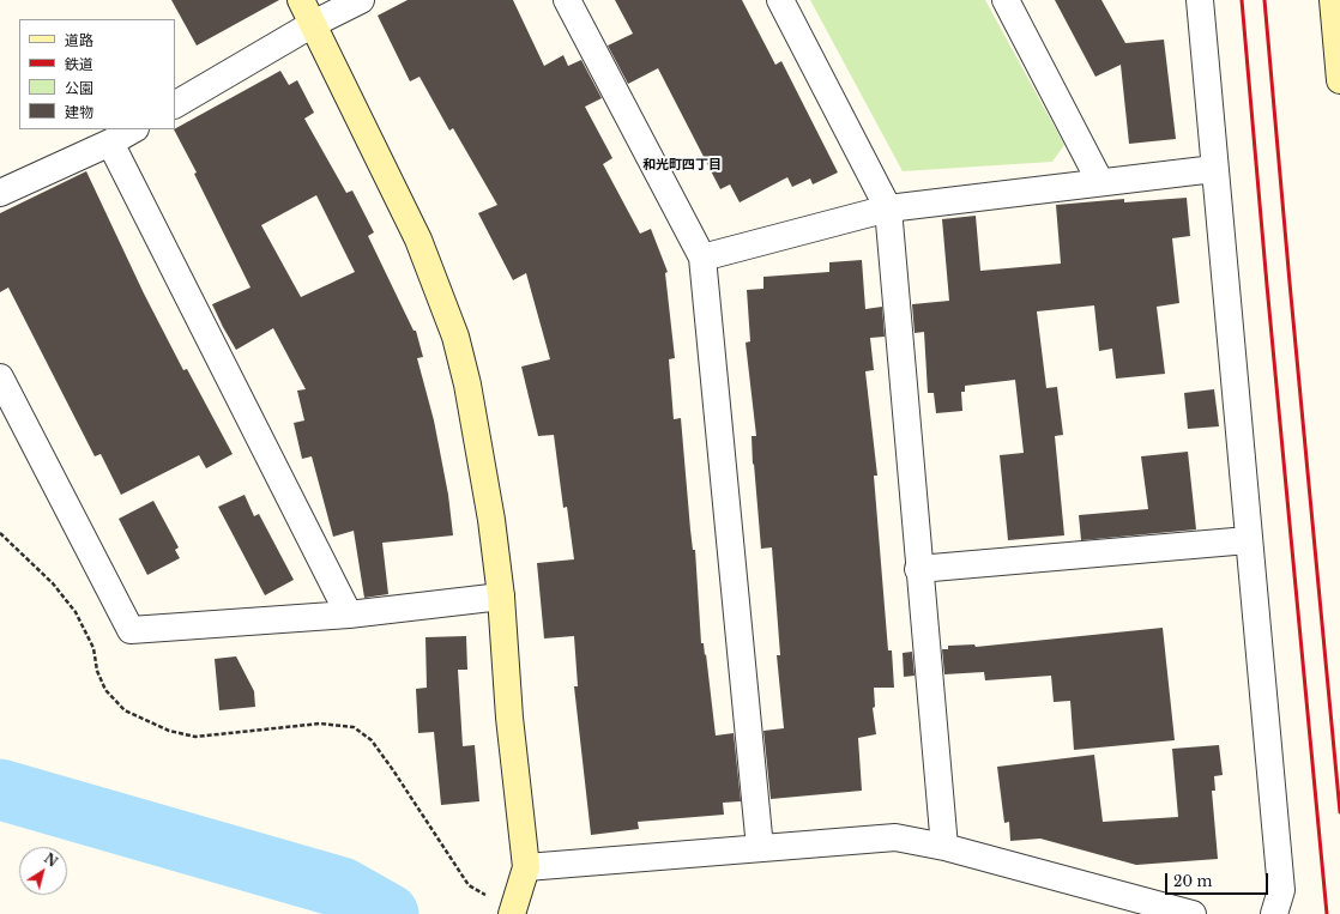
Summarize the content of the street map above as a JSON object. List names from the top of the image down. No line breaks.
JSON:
{"districts":["和光町四丁目"],"legend":["道路","鉄道","公園","建物"],"scale_bar":"20 m","north":"top right"}
